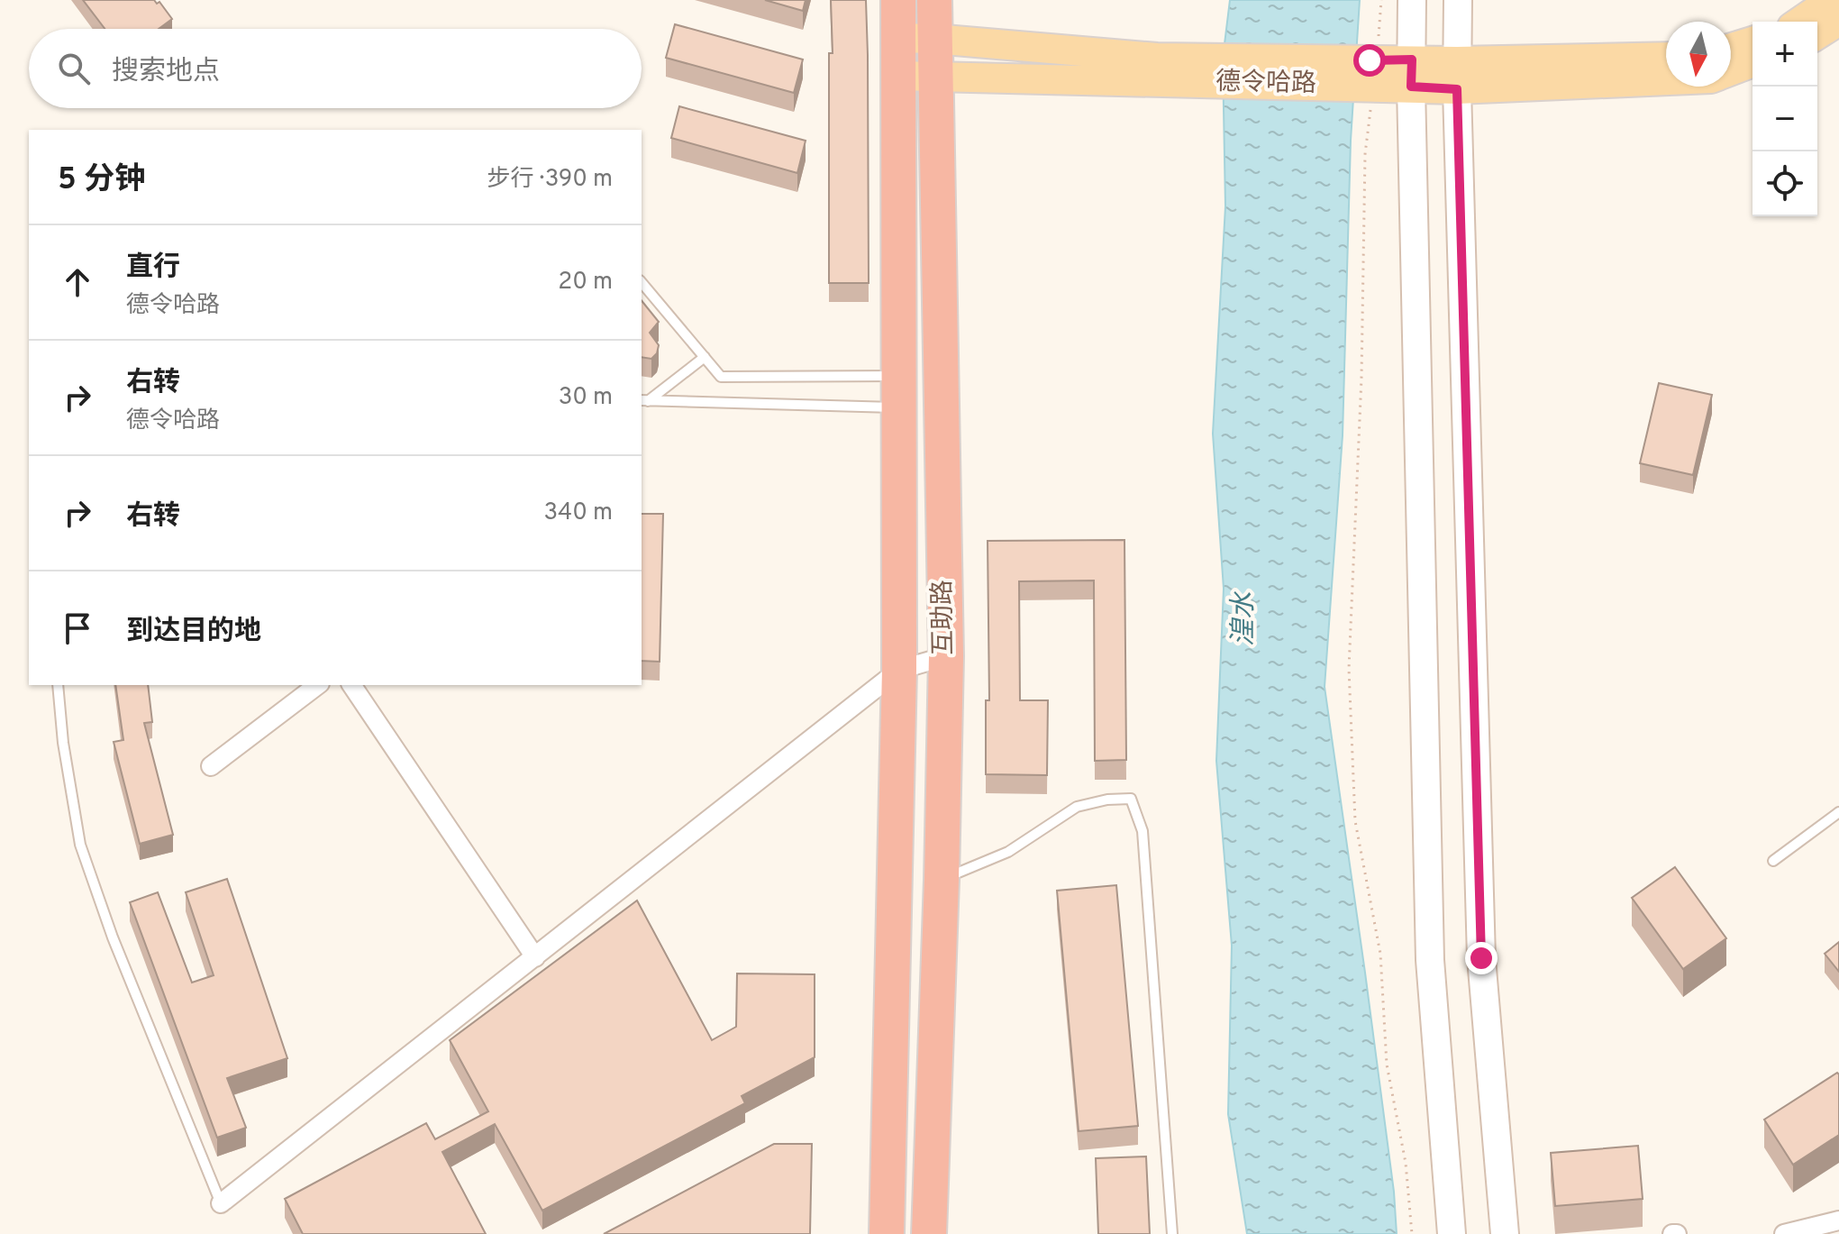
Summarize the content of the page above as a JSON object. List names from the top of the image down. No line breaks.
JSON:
{"streets":{"highway":["互助路"],"main road":["德令哈路"]},"crossings":[["德令哈路","互助路"]],"water":["湟水"],"north":"bottom","page":{"map_buttons":["+","−"],"search":"搜索地点","heading":["5 分钟","步行 · 390 m"],"list":[["直行","德令哈路","20 m"],["右转","德令哈路","30 m"],["右转","340 m"],"到达目的地"]}}
